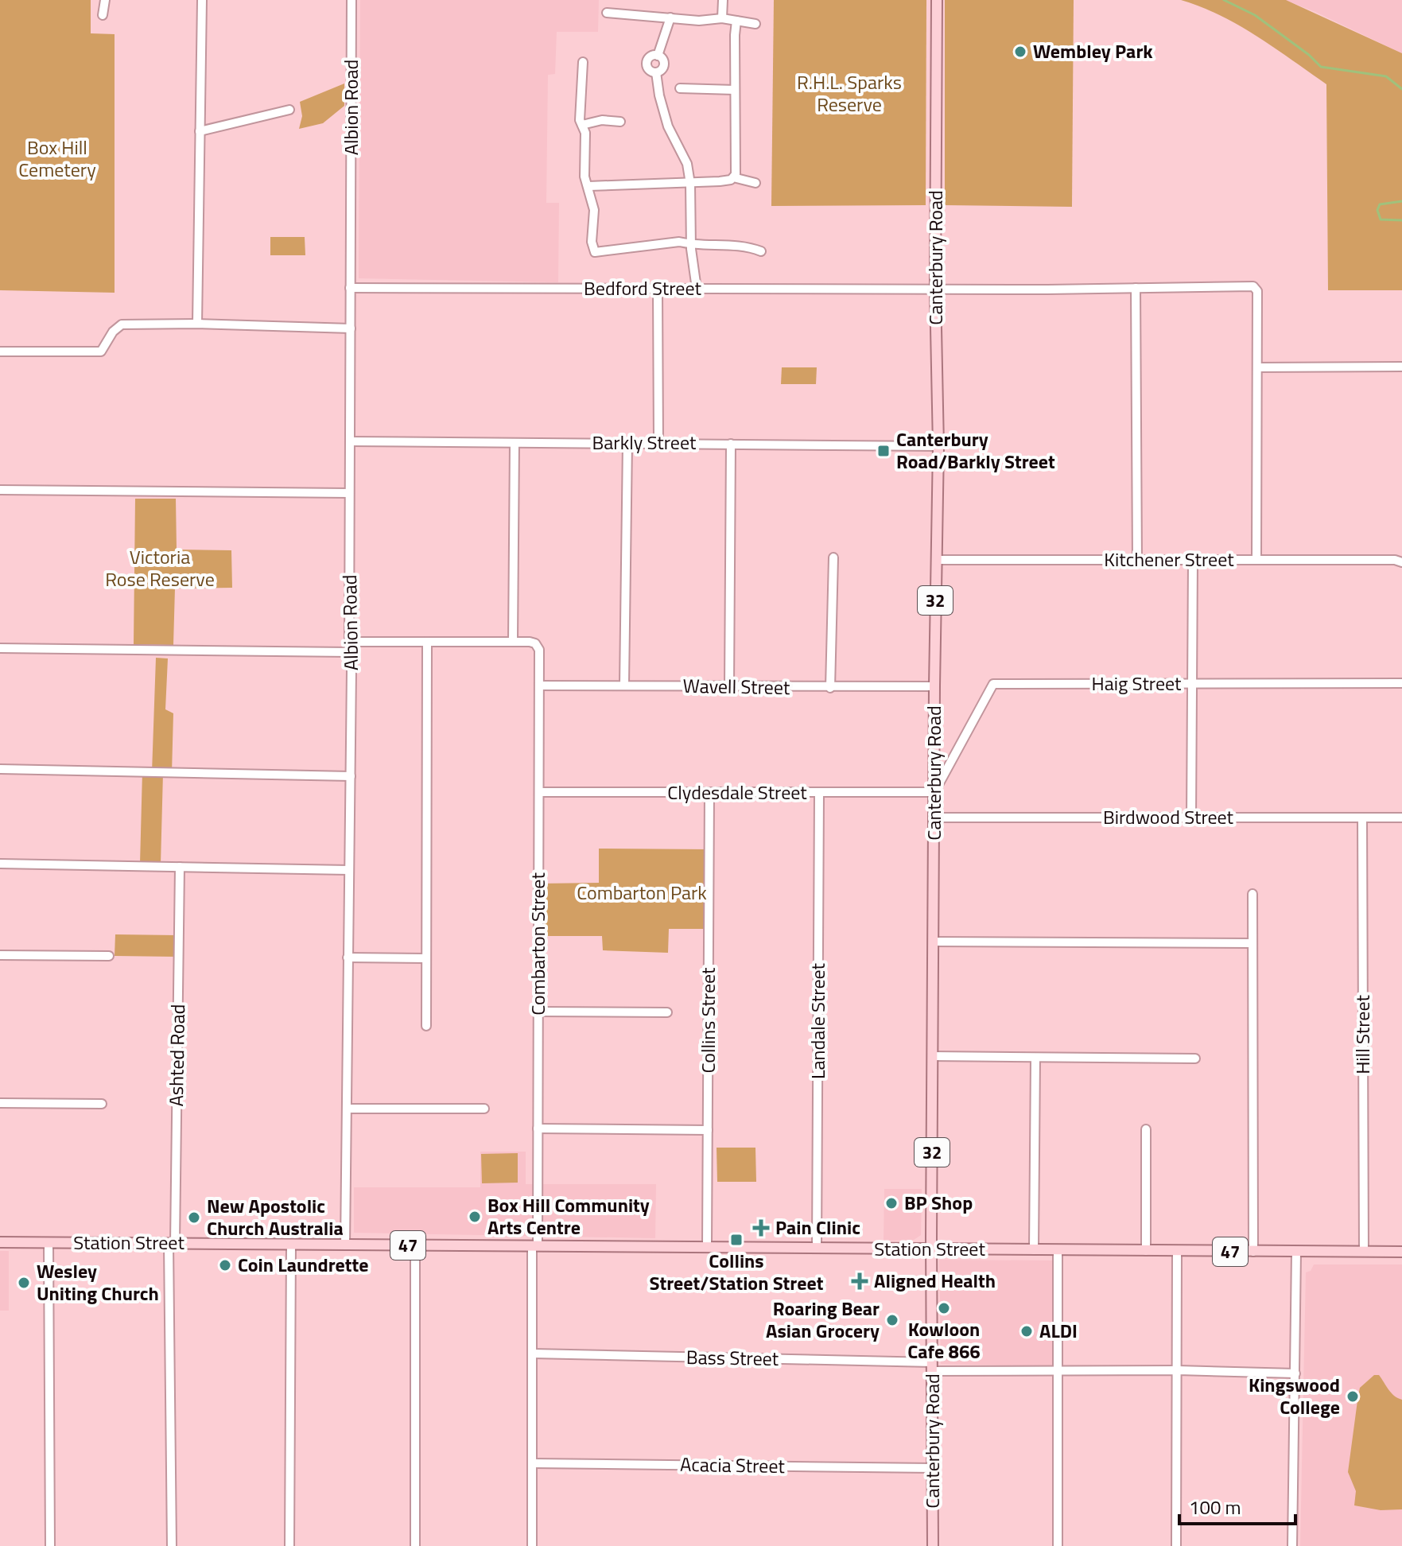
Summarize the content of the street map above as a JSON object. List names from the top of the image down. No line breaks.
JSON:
{"streets":{"main road":["Canterbury Road","32","Station Street","47"],"street":["Albion Road","Bedford Street","Barkly Street","Kitchener Street","Haig Street","Wavell Street","Clydesdale Street","Birdwood Street","Combarton Street","Collins Street","Landale Street","Hill Street","Ashted Road","Bass Street","Acacia Street"]},"crossings":[["Albion Road","Bedford Street"],["Albion Road","Barkly Street"],["Albion Road","Station Street"],["Canterbury Road","Bedford Street"],["Canterbury Road","Barkly Street"],["Canterbury Road","Kitchener Street"],["Canterbury Road","Haig Street"],["Canterbury Road","Wavell Street"],["Canterbury Road","Clydesdale Street"],["Canterbury Road","Birdwood Street"],["Canterbury Road","Station Street"],["Canterbury Road","Bass Street"],["Canterbury Road","Acacia Street"],["Haig Street","Clydesdale Street"],["Wavell Street","Combarton Street"],["Clydesdale Street","Combarton Street"],["Clydesdale Street","Collins Street"],["Clydesdale Street","Landale Street"],["Birdwood Street","Hill Street"],["Combarton Street","Station Street"],["Combarton Street","Bass Street"],["Combarton Street","Acacia Street"],["Collins Street","Station Street"],["Landale Street","Station Street"],["Hill Street","Station Street"],["Ashted Road","Station Street"]],"parks":["R.H.L. Sparks Reserve","Box Hill Cemetery","Victoria Rose Reserve","Combarton Park"],"places":{"other":["Wembley Park","BP Shop","Box Hill Community Arts Centre","New Apostolic Church Australia","Coin Laundrette","Wesley Uniting Church","Kowloon Cafe 866","Roaring Bear Asian Grocery","ALDI","Kingswood College"],"transit":["Canterbury Road/Barkly Street","Collins Street/Station Street"],"health":["Pain Clinic","Aligned Health"]},"scale_bar":"100 m"}
